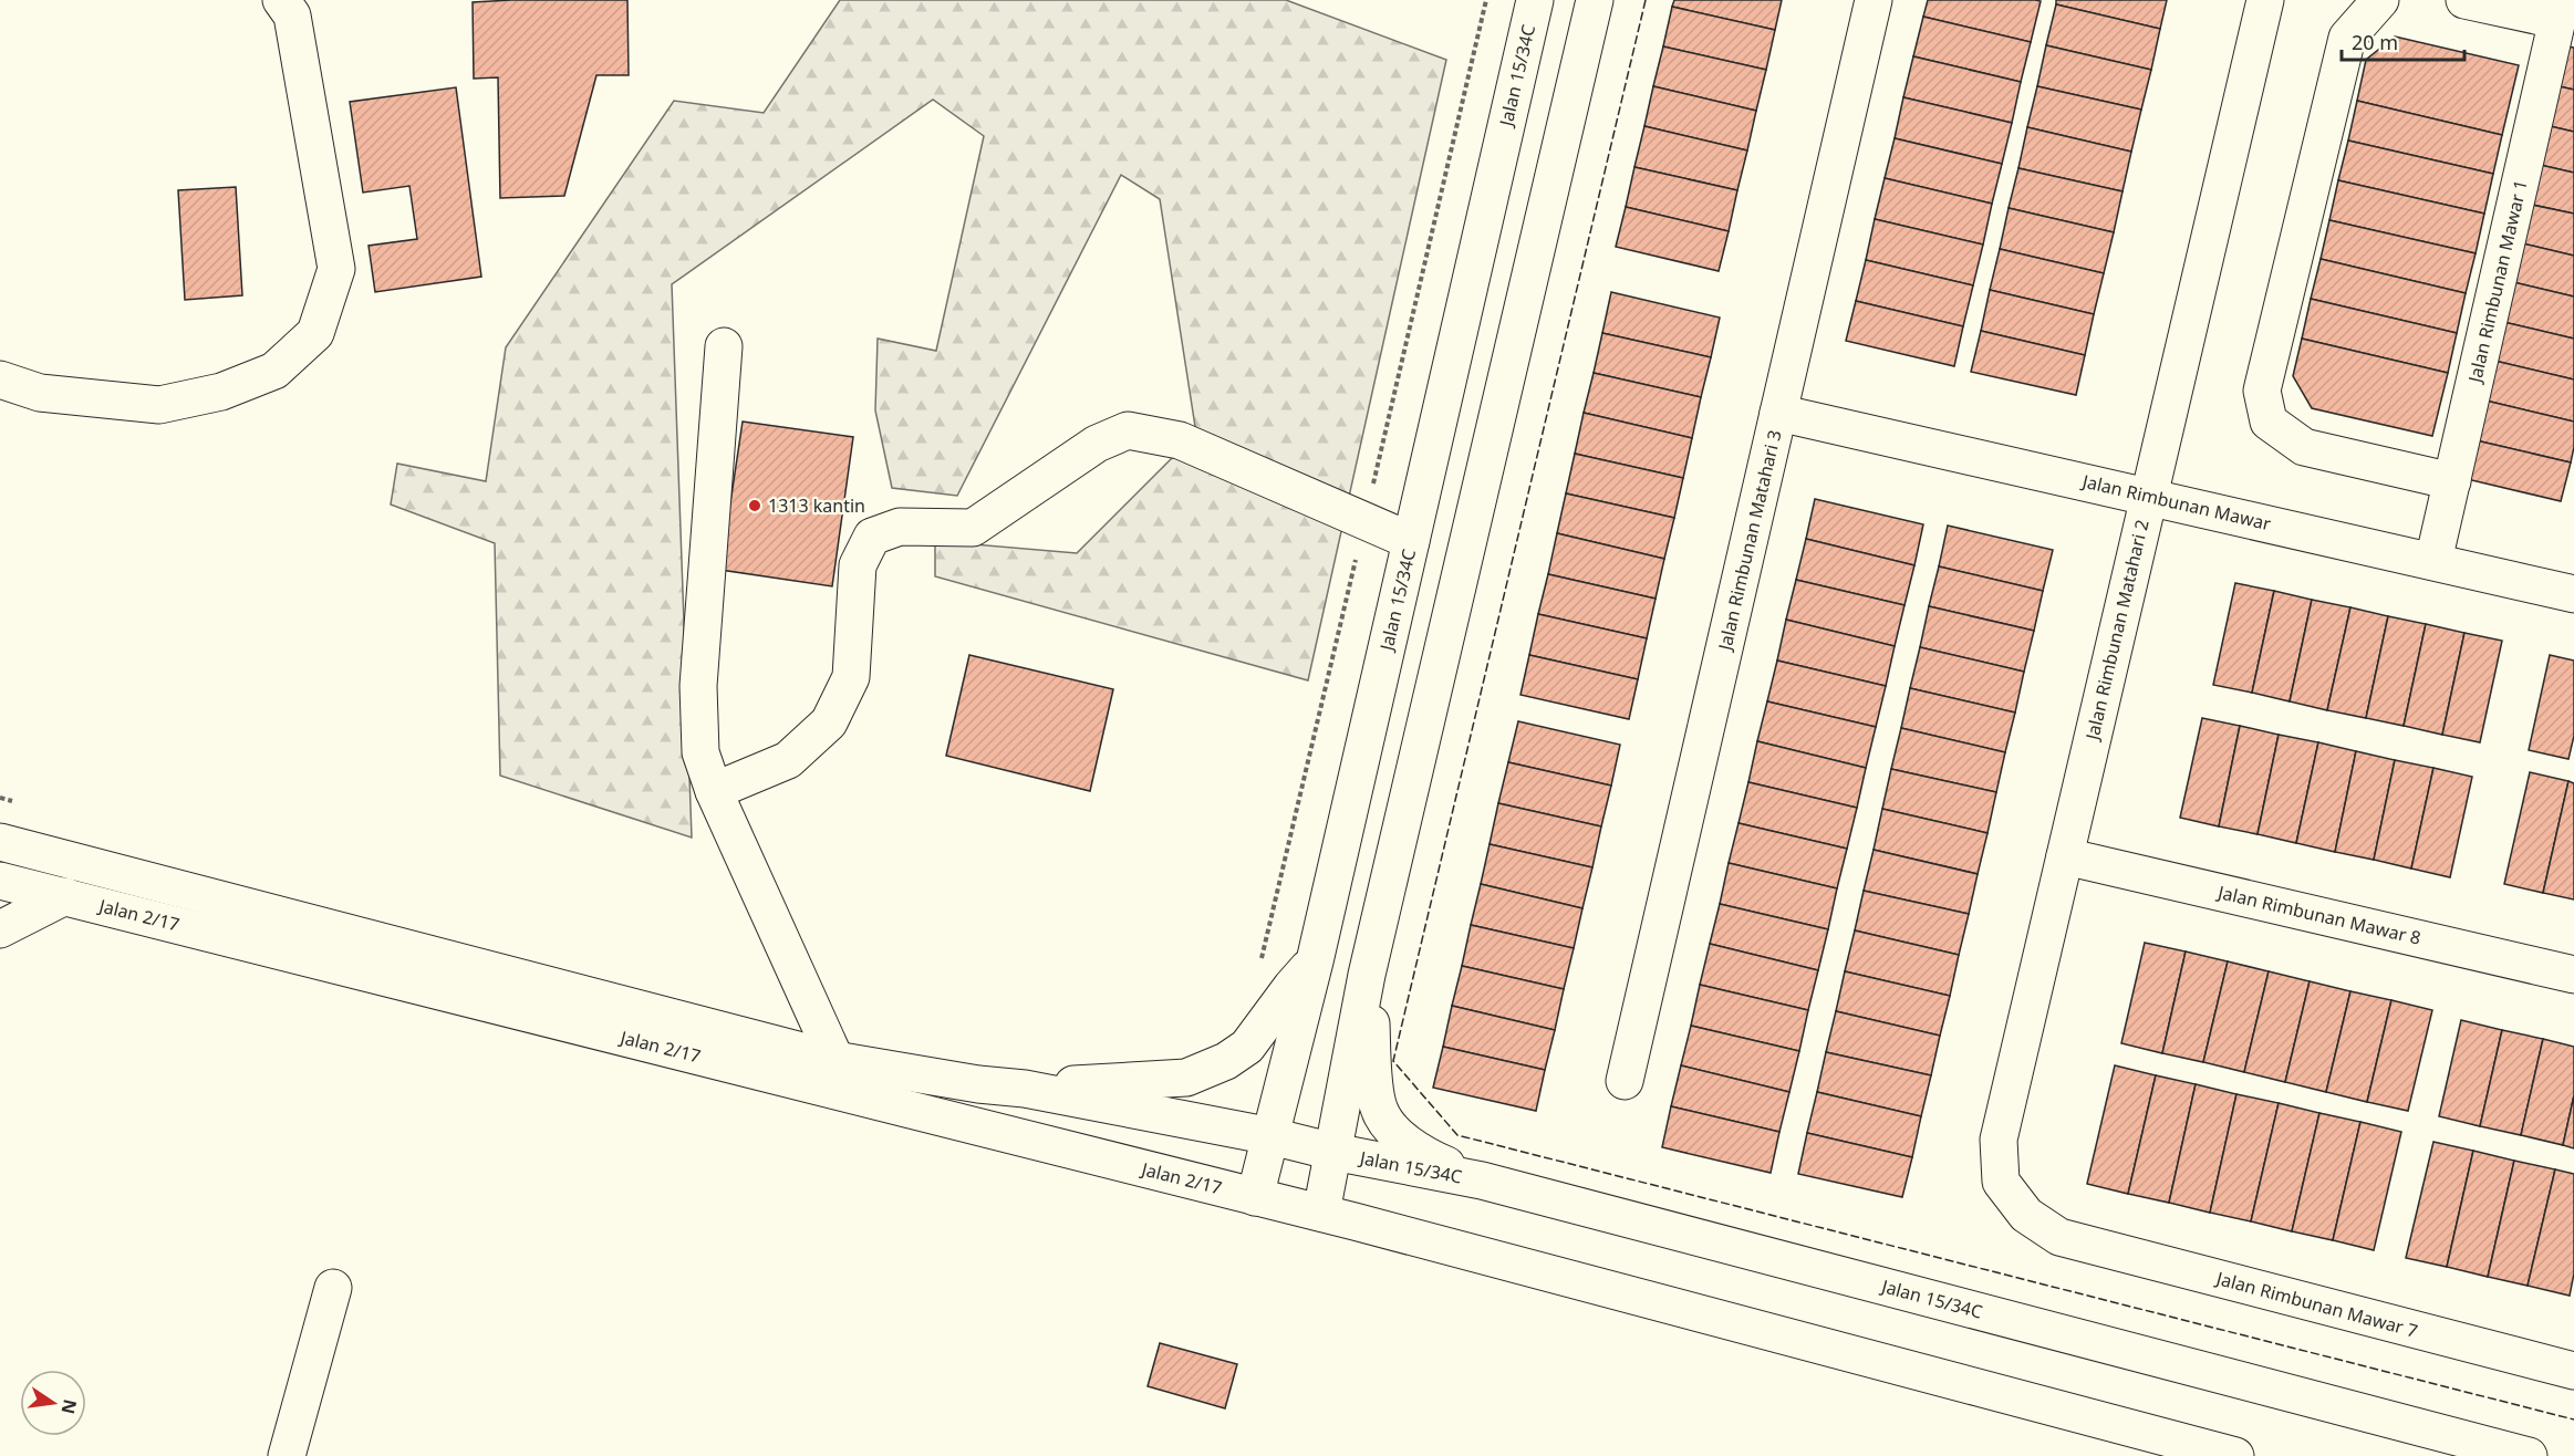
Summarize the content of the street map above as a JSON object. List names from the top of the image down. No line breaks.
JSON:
{"streets":{"street":["Jalan 15/34C","Jalan Rimbunan Mawar 1","Jalan Rimbunan Mawar","Jalan Rimbunan Matahari 3","Jalan Rimbunan Matahari 2","Jalan 2/17","Jalan Rimbunan Mawar 8","Jalan Rimbunan Mawar 7"]},"crossings":[["Jalan 15/34C","Jalan 2/17"],["Jalan Rimbunan Mawar 1","Jalan Rimbunan Mawar"],["Jalan Rimbunan Mawar","Jalan Rimbunan Matahari 3"],["Jalan Rimbunan Mawar","Jalan Rimbunan Matahari 2"],["Jalan Rimbunan Matahari 2","Jalan Rimbunan Mawar 8"],["Jalan Rimbunan Matahari 2","Jalan Rimbunan Mawar 7"]],"places":["1313 kantin"],"scale_bar":"20 m","north":"right"}
